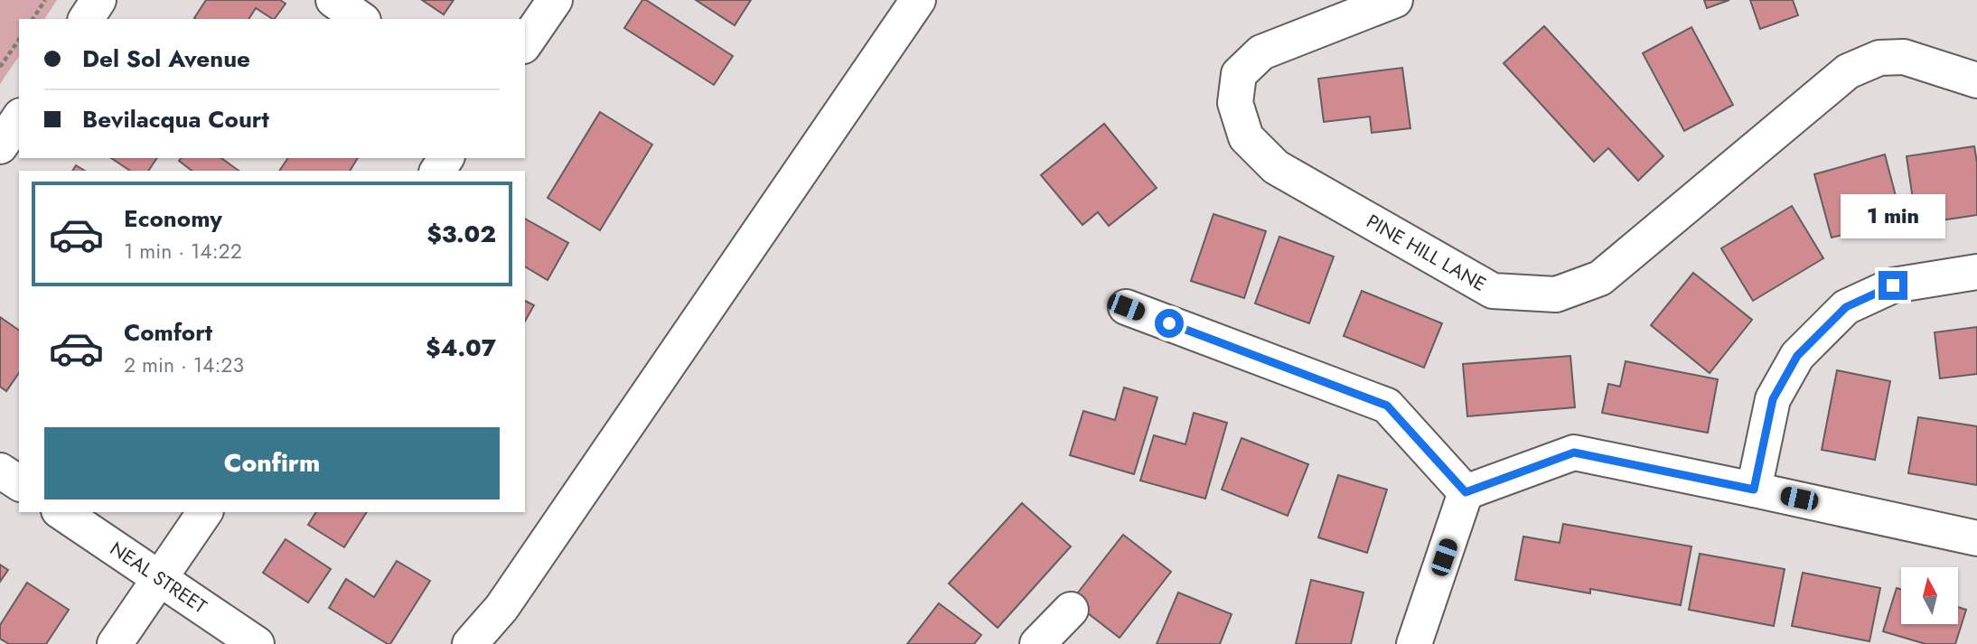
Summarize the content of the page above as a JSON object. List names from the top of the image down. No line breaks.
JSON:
{"streets":{"street":["PINE HILL LANE","NEAL STREET"]},"north":"top","page":{"banner":["Del Sol Avenue","Bevilacqua Court"],"list":[{"name":"Economy","note":"1 min · 14:22","value":"$3.02"},{"name":"Comfort","note":"2 min · 14:23","value":"$4.07"}],"bubble":"1 min","buttons":"Confirm"}}
